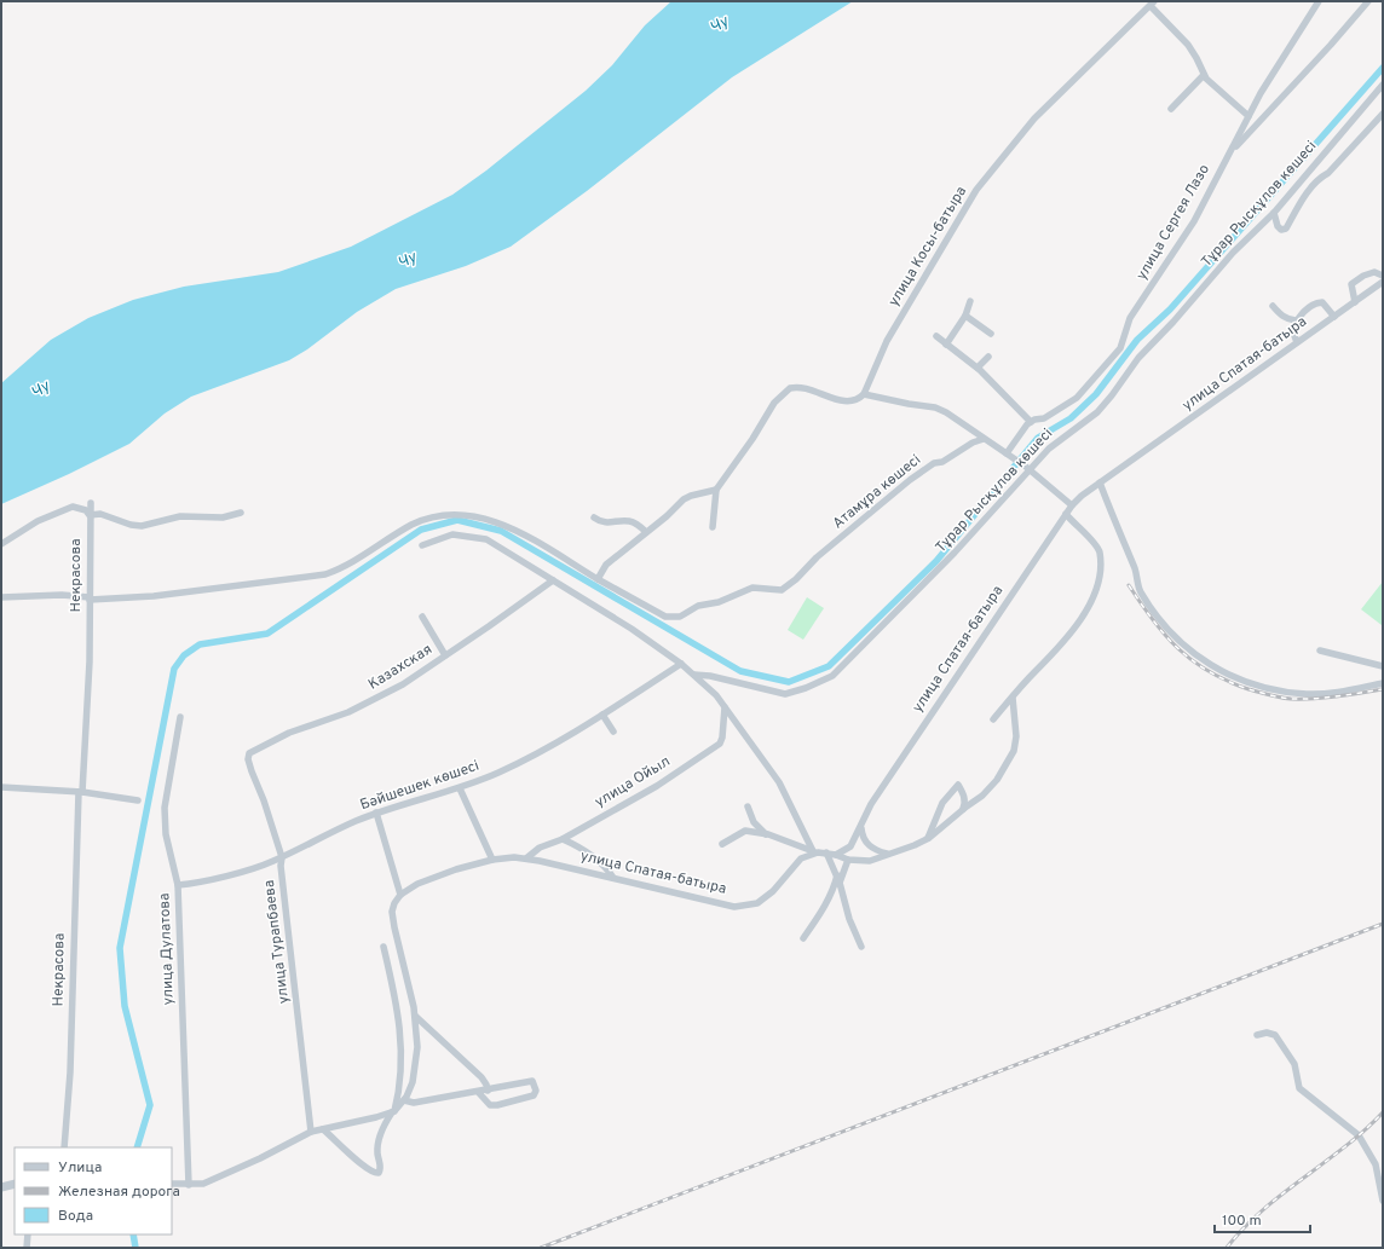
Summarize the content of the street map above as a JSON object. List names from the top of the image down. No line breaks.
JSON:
{"streets":{"street":["Тұрар Рысқұлов көшесі","улица Сергея Лазо","улица Косы-батыра","улица Спатая-батыра","Атамұра көшесі","Некрасова","Казахская","улица Ойыл","Бәйшешек көшесі","улица Турапбаева","улица Дулатова"]},"crossings":[["улица Спатая-батыра","улица Ойыл"],["Атамұра көшесі","Некрасова"],["Казахская","улица Турапбаева"],["Бәйшешек көшесі","улица Турапбаева"],["Бәйшешек көшесі","улица Дулатова"]],"water":["Чу"],"legend":["Улица","Железная дорога","Вода"],"scale_bar":"100 m"}
